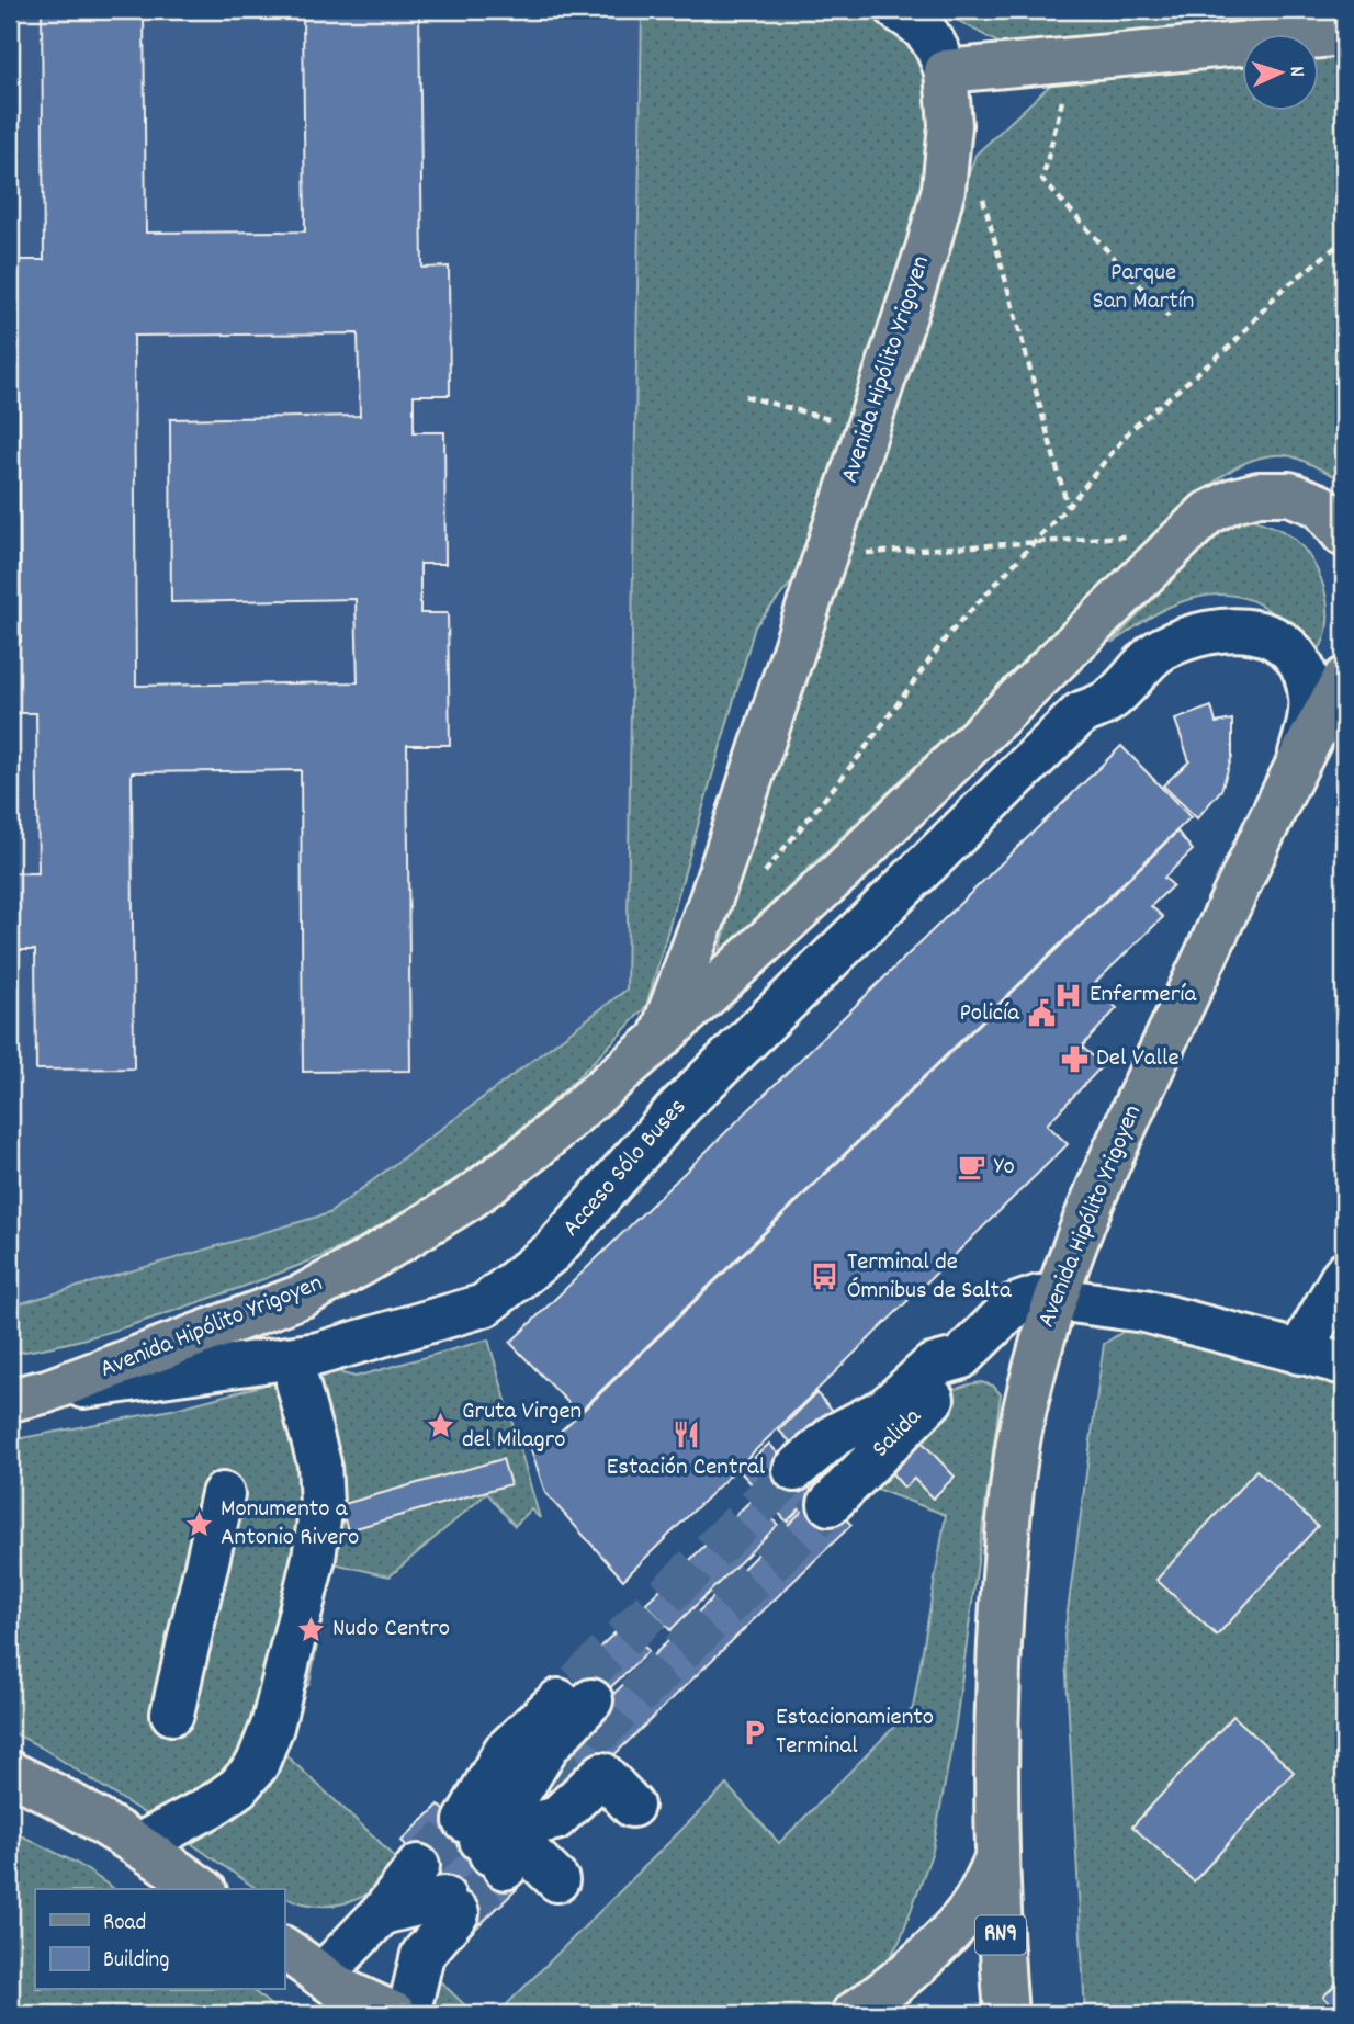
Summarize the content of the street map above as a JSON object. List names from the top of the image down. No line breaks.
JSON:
{"streets":{"main road":["Avenida Hipólito Yrigoyen","RN9"],"street":["Acceso Sólo Buses","Salida"]},"crossings":[["Avenida Hipólito Yrigoyen","Acceso Sólo Buses"],["Avenida Hipólito Yrigoyen","Salida"],["Avenida Hipólito Yrigoyen","RN9"]],"parks":["Parque San Martín"],"places":{"hospital":["Enfermería"],"public building":["Policía"],"pharmacy":["Del Valle"],"cafe":["Yo"],"bus stop":["Terminal de Ómnibus de Salta"],"place":["Gruta Virgen del Milagro","Monumento a Antonio Rivero","Nudo Centro"],"restaurant":["Estación Central"],"parking":["Estacionamiento Terminal"]},"legend":["Road","Building"],"north":"right"}
